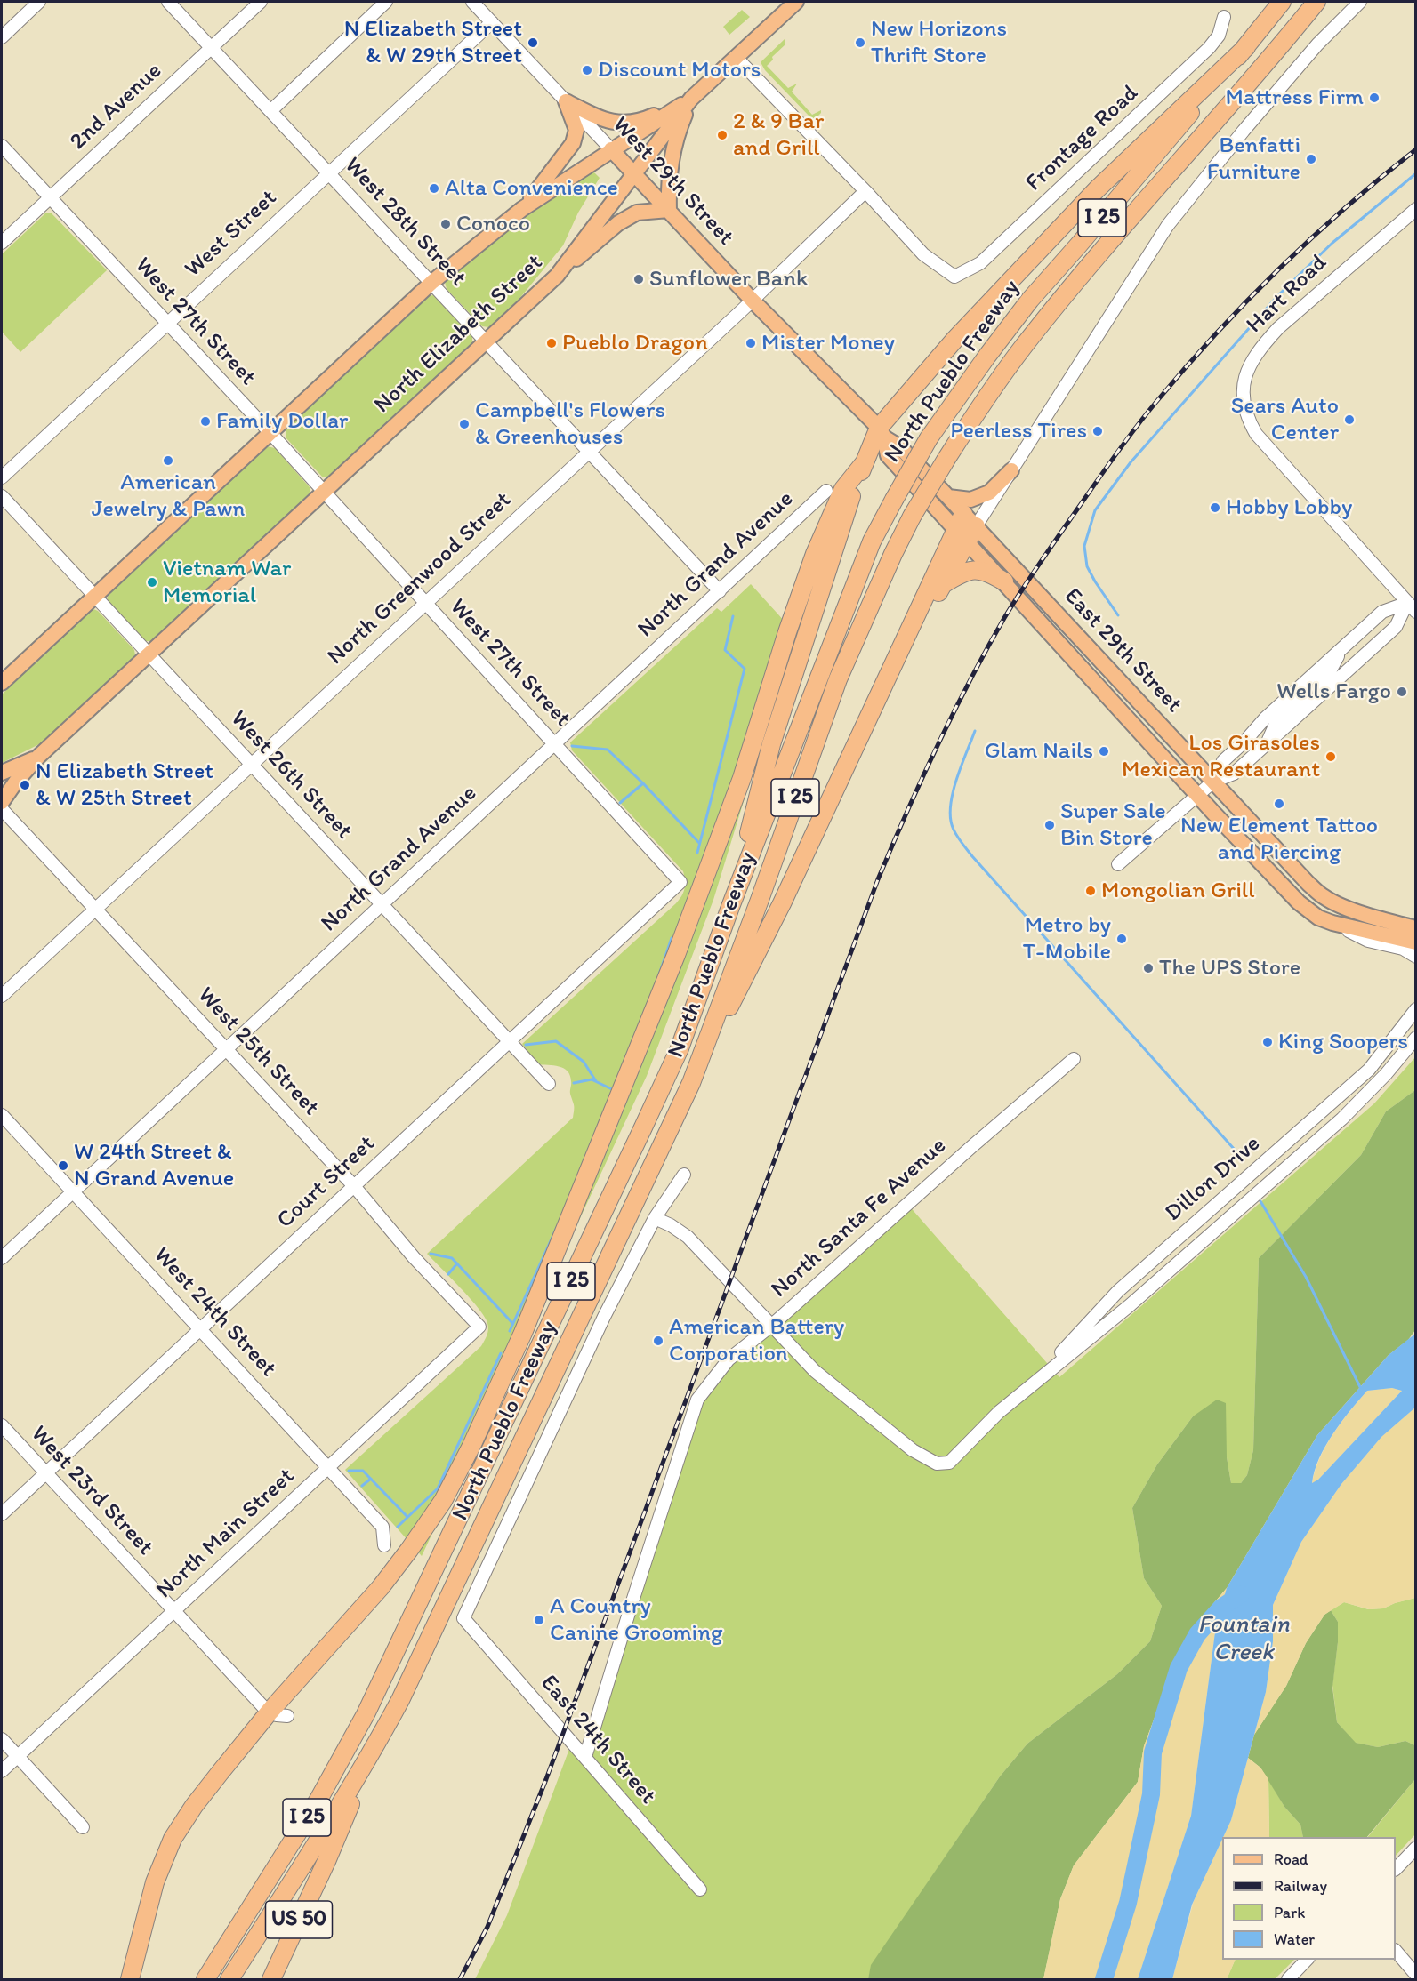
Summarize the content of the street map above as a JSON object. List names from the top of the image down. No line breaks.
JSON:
{"streets":{"highway":["I 25","North Pueblo Freeway","US 50"],"main road":["West 29th Street","North Elizabeth Street","East 29th Street"],"street":["2nd Avenue","Frontage Road","West 28th Street","West Street","Hart Road","West 27th Street","North Grand Avenue","North Greenwood Street","West 26th Street","West 25th Street","Dillon Drive","Court Street","North Santa Fe Avenue","West 24th Street","West 23rd Street","North Main Street","East 24th Street"]},"crossings":[["2nd Avenue","West 28th Street"],["2nd Avenue","West 27th Street"],["Frontage Road","North Greenwood Street"],["West 29th Street","West Street"],["West 29th Street","North Elizabeth Street"],["West 29th Street","North Greenwood Street"],["West 29th Street","East 29th Street"],["West 28th Street","West Street"],["West 28th Street","North Elizabeth Street"],["West 28th Street","North Grand Avenue"],["West 28th Street","North Greenwood Street"],["West Street","West 27th Street"],["West 27th Street","North Elizabeth Street"],["West 27th Street","North Grand Avenue"],["West 27th Street","North Greenwood Street"],["West 27th Street","Court Street"],["North Elizabeth Street","West 26th Street"],["North Pueblo Freeway","US 50"],["North Grand Avenue","West 26th Street"],["North Grand Avenue","West 25th Street"],["North Grand Avenue","West 24th Street"],["North Greenwood Street","West 26th Street"],["North Greenwood Street","West 25th Street"],["West 26th Street","Court Street"],["West 25th Street","Court Street"],["West 25th Street","North Main Street"],["Dillon Drive","North Santa Fe Avenue"],["Court Street","West 24th Street"],["Court Street","West 23rd Street"],["North Santa Fe Avenue","East 24th Street"],["West 24th Street","North Main Street"],["West 23rd Street","North Main Street"]],"water":["Fountain Creek"],"places":["N Elizabeth Street & W 29th Street","New Horizons Thrift Store","Discount Motors","Mattress Firm","2 & 9 Bar and Grill","Benfatti Furniture","Alta Convenience","Conoco","Sunflower Bank","Pueblo Dragon","Mister Money","Sears Auto Center","Family Dollar","Campbell's Flowers & Greenhouses","Peerless Tires","American Jewelry & Pawn","Hobby Lobby","Vietnam War Memorial","Wells Fargo","Glam Nails","Los Girasoles Mexican Restaurant","N Elizabeth Street & W 25th Street","New Element Tattoo and Piercing","Super Sale Bin Store","Mongolian Grill","Metro by T-Mobile","The UPS Store","King Soopers","W 24th Street & N Grand Avenue","American Battery Corporation","A Country Canine Grooming"],"legend":["Road","Railway","Park","Water"]}
